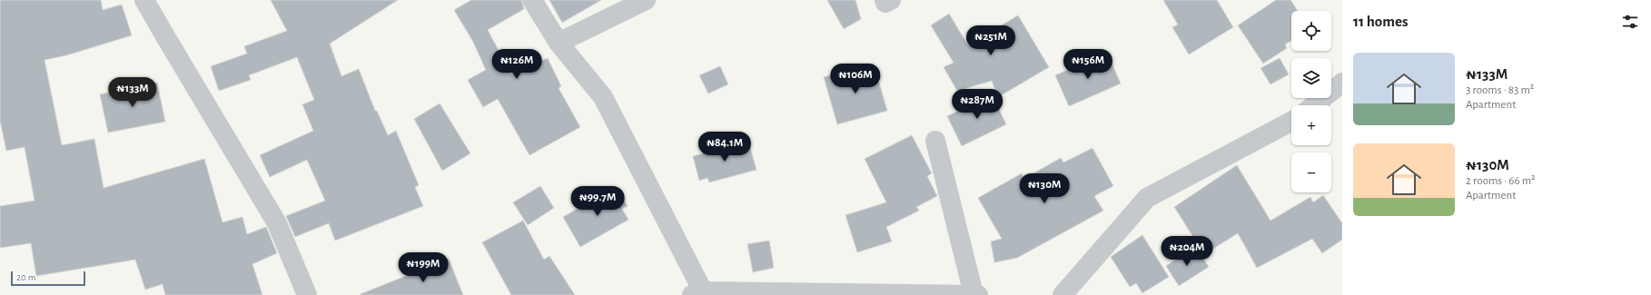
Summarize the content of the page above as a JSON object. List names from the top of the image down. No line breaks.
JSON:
{"scale_bar":"20 m","page":{"heading":"11 homes","map_buttons":["+","−"],"price":["₦251M","₦126M","₦156M","₦106M","₦133M","₦287M","₦84.1M","₦130M","₦99.7M","₦204M","₦199M"],"list":[{"name":"₦133M","note":"3 rooms · 83 m² · Apartment"},{"name":"₦130M","note":"2 rooms · 66 m² · Apartment"}],"scale":"20 m"}}
